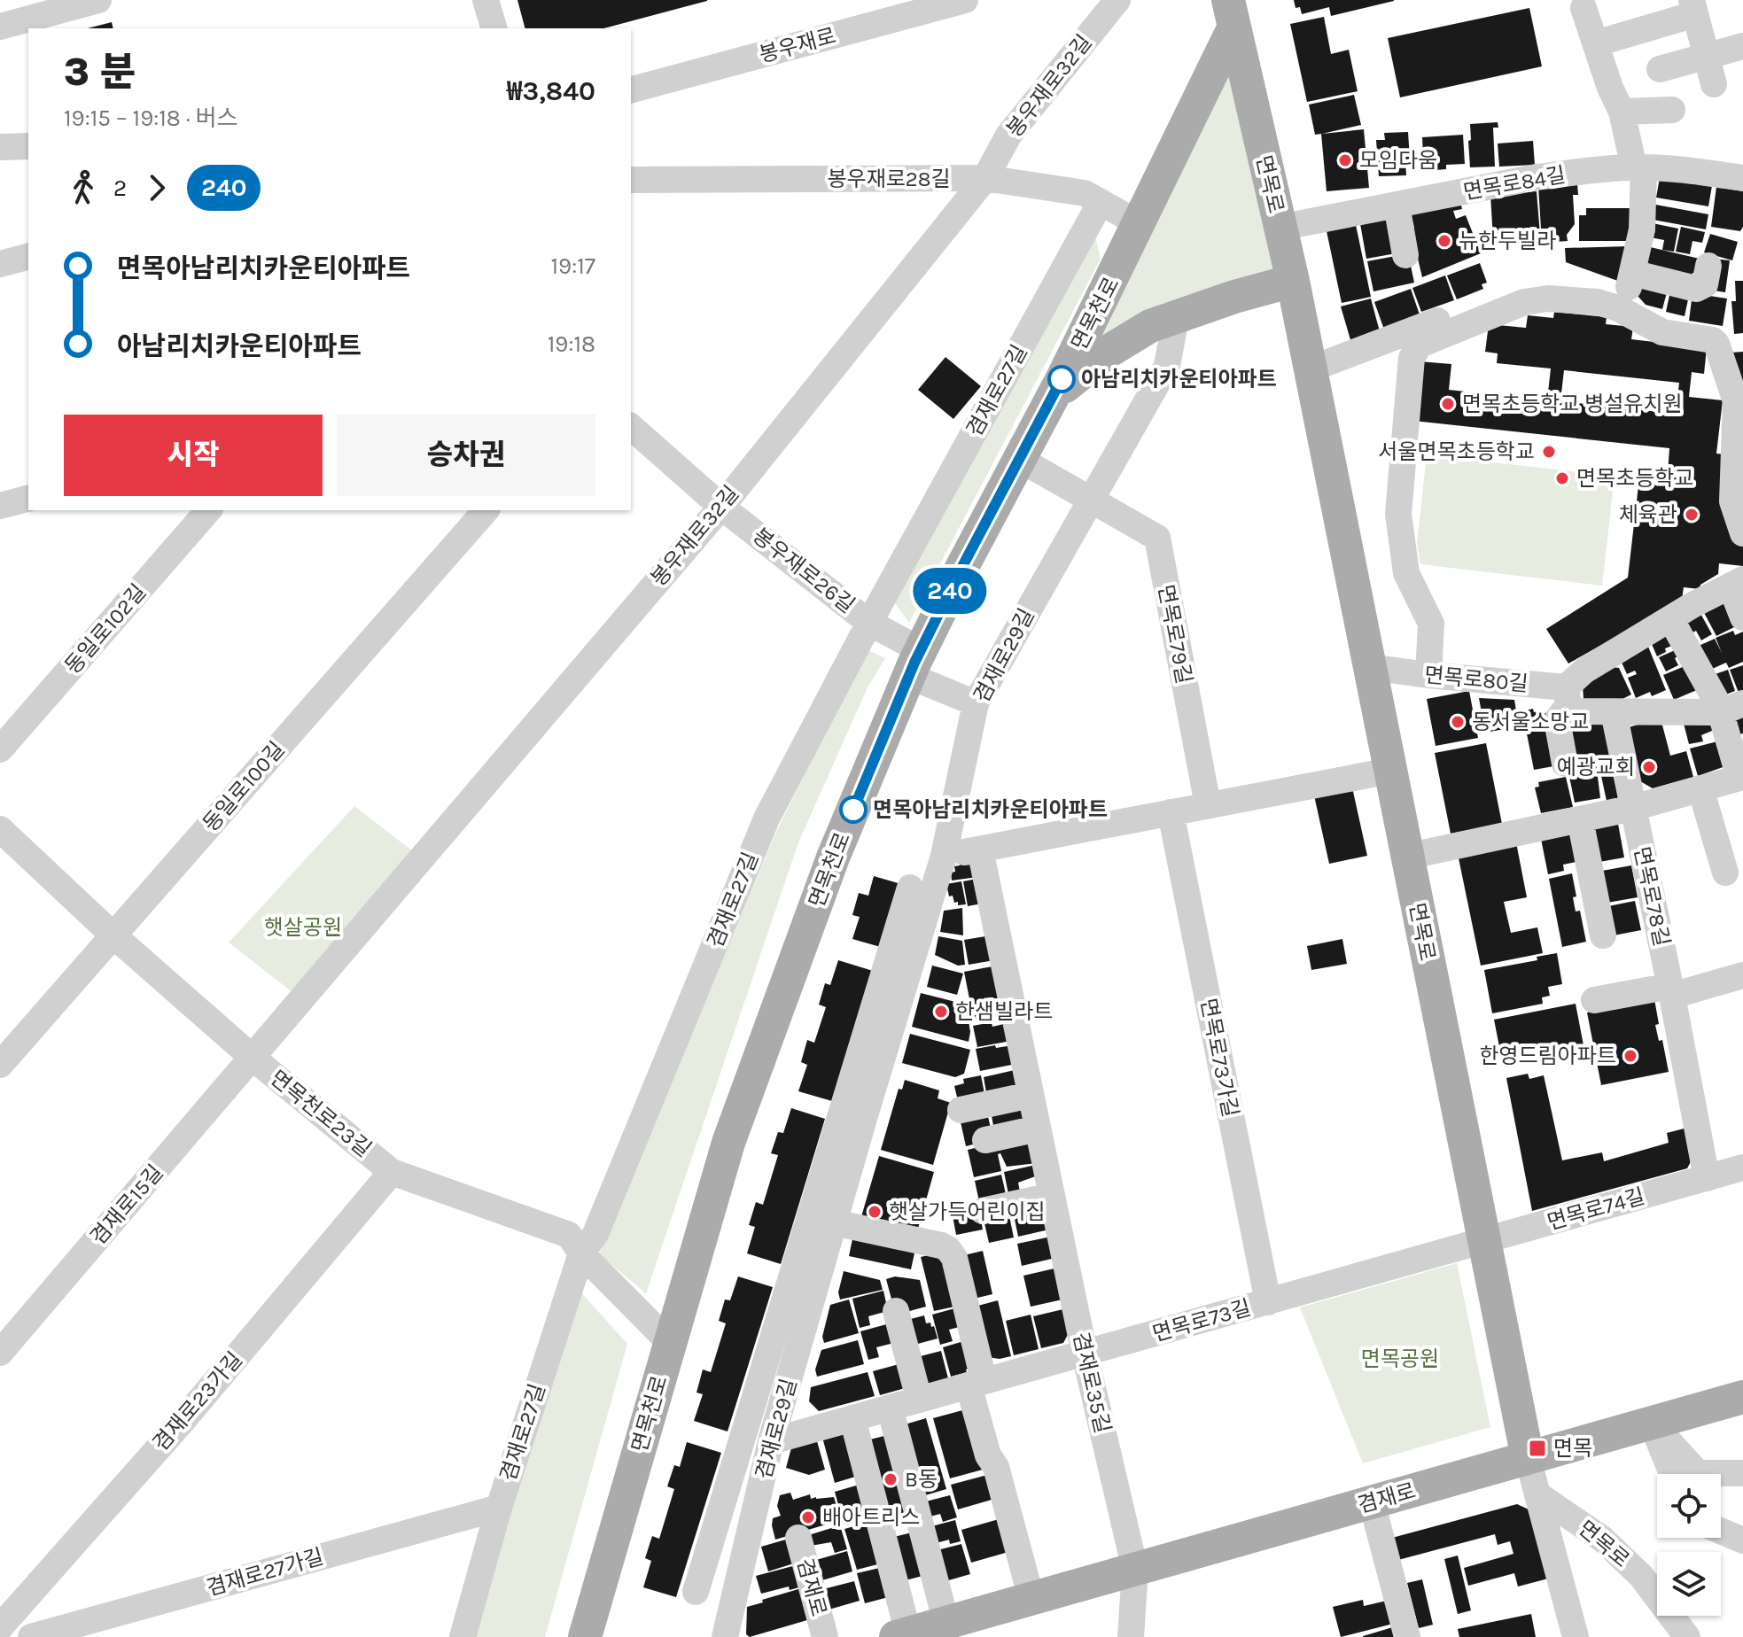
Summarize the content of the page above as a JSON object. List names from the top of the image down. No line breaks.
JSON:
{"streets":{"main road":["면목로","면목천로","겸재로"],"street":["봉우재로","봉우재로32길","봉우재로28길","면목로84길","겸재로27길","봉우재로26길","동일로102길","면목로79길","겸재로29길","면목로80길","동일로100길","면목로78길","면목로73가길","면목천로23길","겸재로15길","면목로74길","면목로73길","겸재로35길","겸재로23가길","겸재로27가길"]},"crossings":[["봉우재로32길","봉우재로28길"],["봉우재로32길","봉우재로26길"],["봉우재로32길","면목천로23길"],["봉우재로32길","겸재로15길"],["봉우재로28길","면목천로"],["봉우재로28길","겸재로27길"],["면목로84길","면목로"],["면목로","면목천로"],["면목로","면목로80길"],["면목로","면목로74길"],["면목로","면목로73길"],["면목로","겸재로"],["면목천로","봉우재로26길"],["면목천로","면목천로23길"],["겸재로27길","봉우재로26길"],["겸재로27길","면목천로23길"],["겸재로27길","겸재로27가길"],["봉우재로26길","겸재로29길"],["면목로79길","겸재로29길"],["겸재로29길","면목로73길"],["면목로80길","면목로78길"],["동일로100길","면목천로23길"],["면목로73가길","면목로73길"],["면목천로23길","겸재로15길"],["면목천로23길","겸재로23가길"],["면목로74길","면목로73길"],["면목로73길","겸재로35길"],["면목로73길","겸재로"],["겸재로35길","겸재로"]],"parks":["햇살공원","면목공원"],"places":{"other":["모임다움","뉴한두빌라","아남리치카운티아파트","면목초등학교 병설유치원","서울면목초등학교","면목초등학교","체육관","동서울소망교","예광교회","면목아남리치카운티아파트","한샘빌라트","한영드림아파트","햇살가득어린이집","B동","배아트리스"],"transit":["면목"]},"lines":["bus line 240"],"page":{"on_map":"240","heading":["3 분","19:15 – 19:18 · 버스","₩3,840"],"legs":["2","240"],"list":[{"name":"면목아남리치카운티아파트","value":"19:17"},{"name":"아남리치카운티아파트","value":"19:18"}],"buttons":["시작","승차권"]}}
